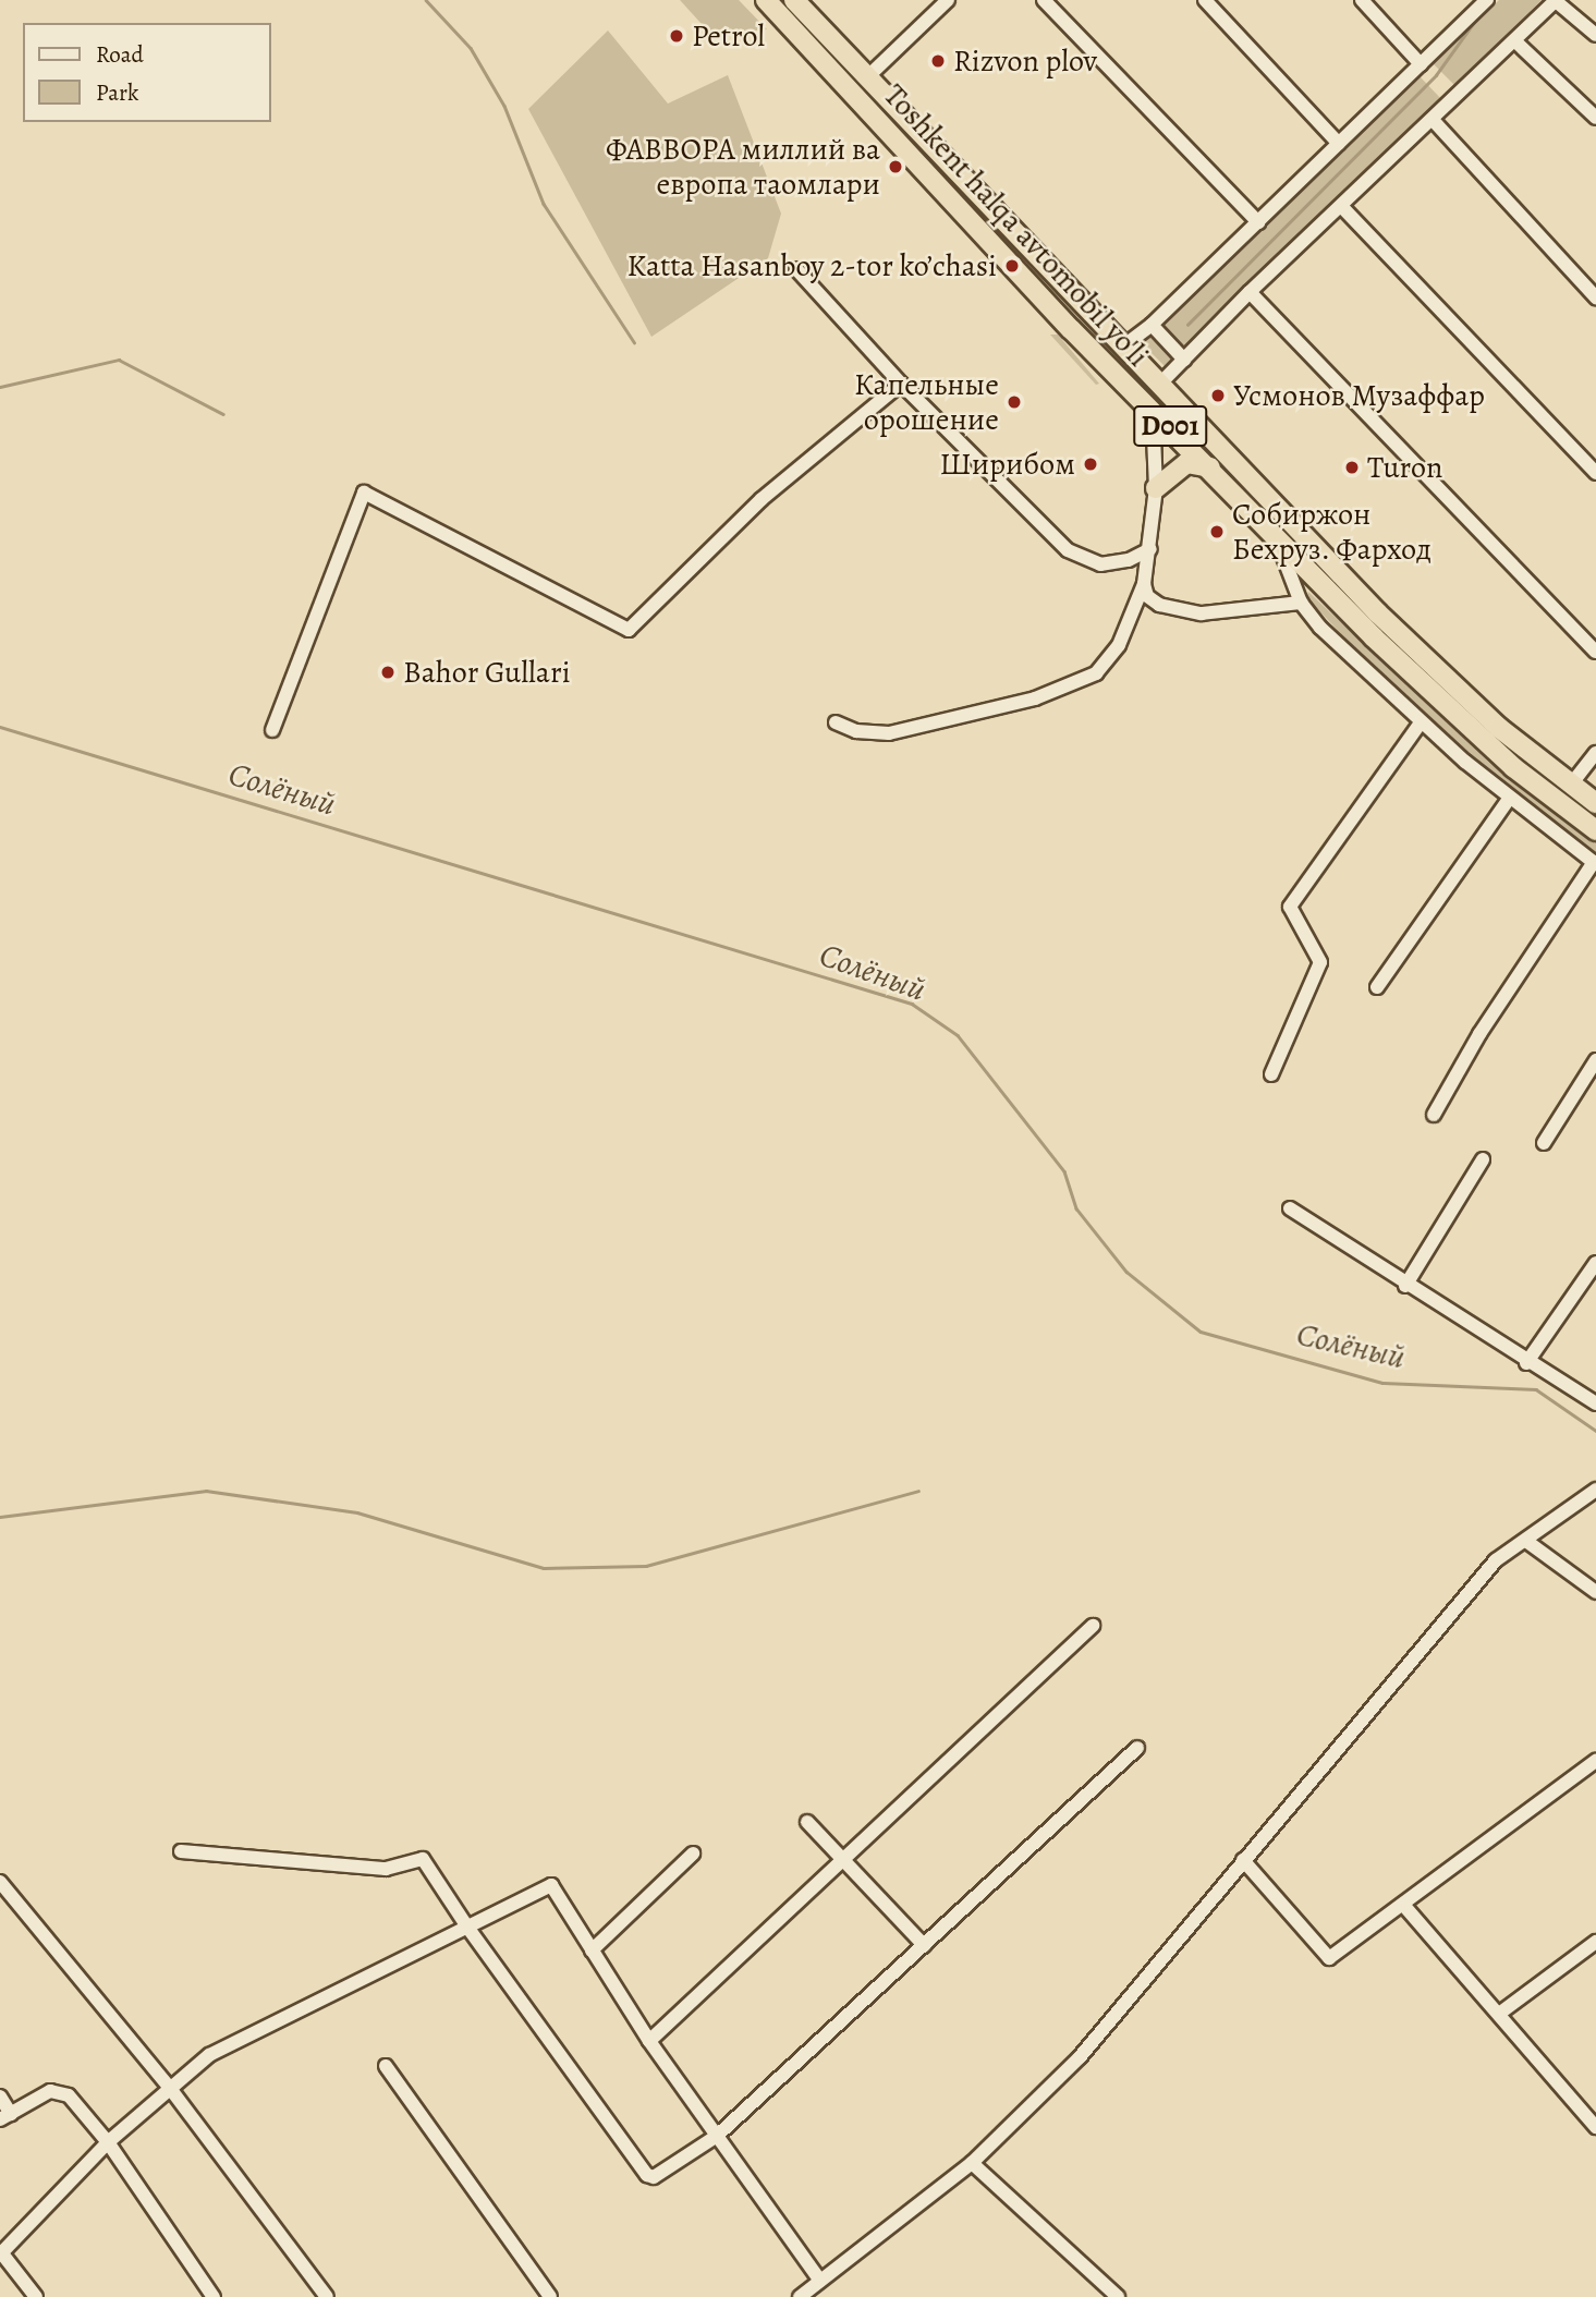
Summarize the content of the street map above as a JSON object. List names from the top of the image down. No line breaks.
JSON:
{"streets":{"highway":["Toshkent halqa avtomobil yo'li","D001"]},"water":["Солёный"],"places":["Petrol","Rizvon plov","ФАВВОРА миллий ва европа таомлари","Katta Hasanboy 2-tor ko’chasi","Усмонов Музаффар","Капельные орошение","Ширибом","Turon","Собиржон Бехруз. Фарход","Bahor Gullari"],"legend":["Road","Park"]}
